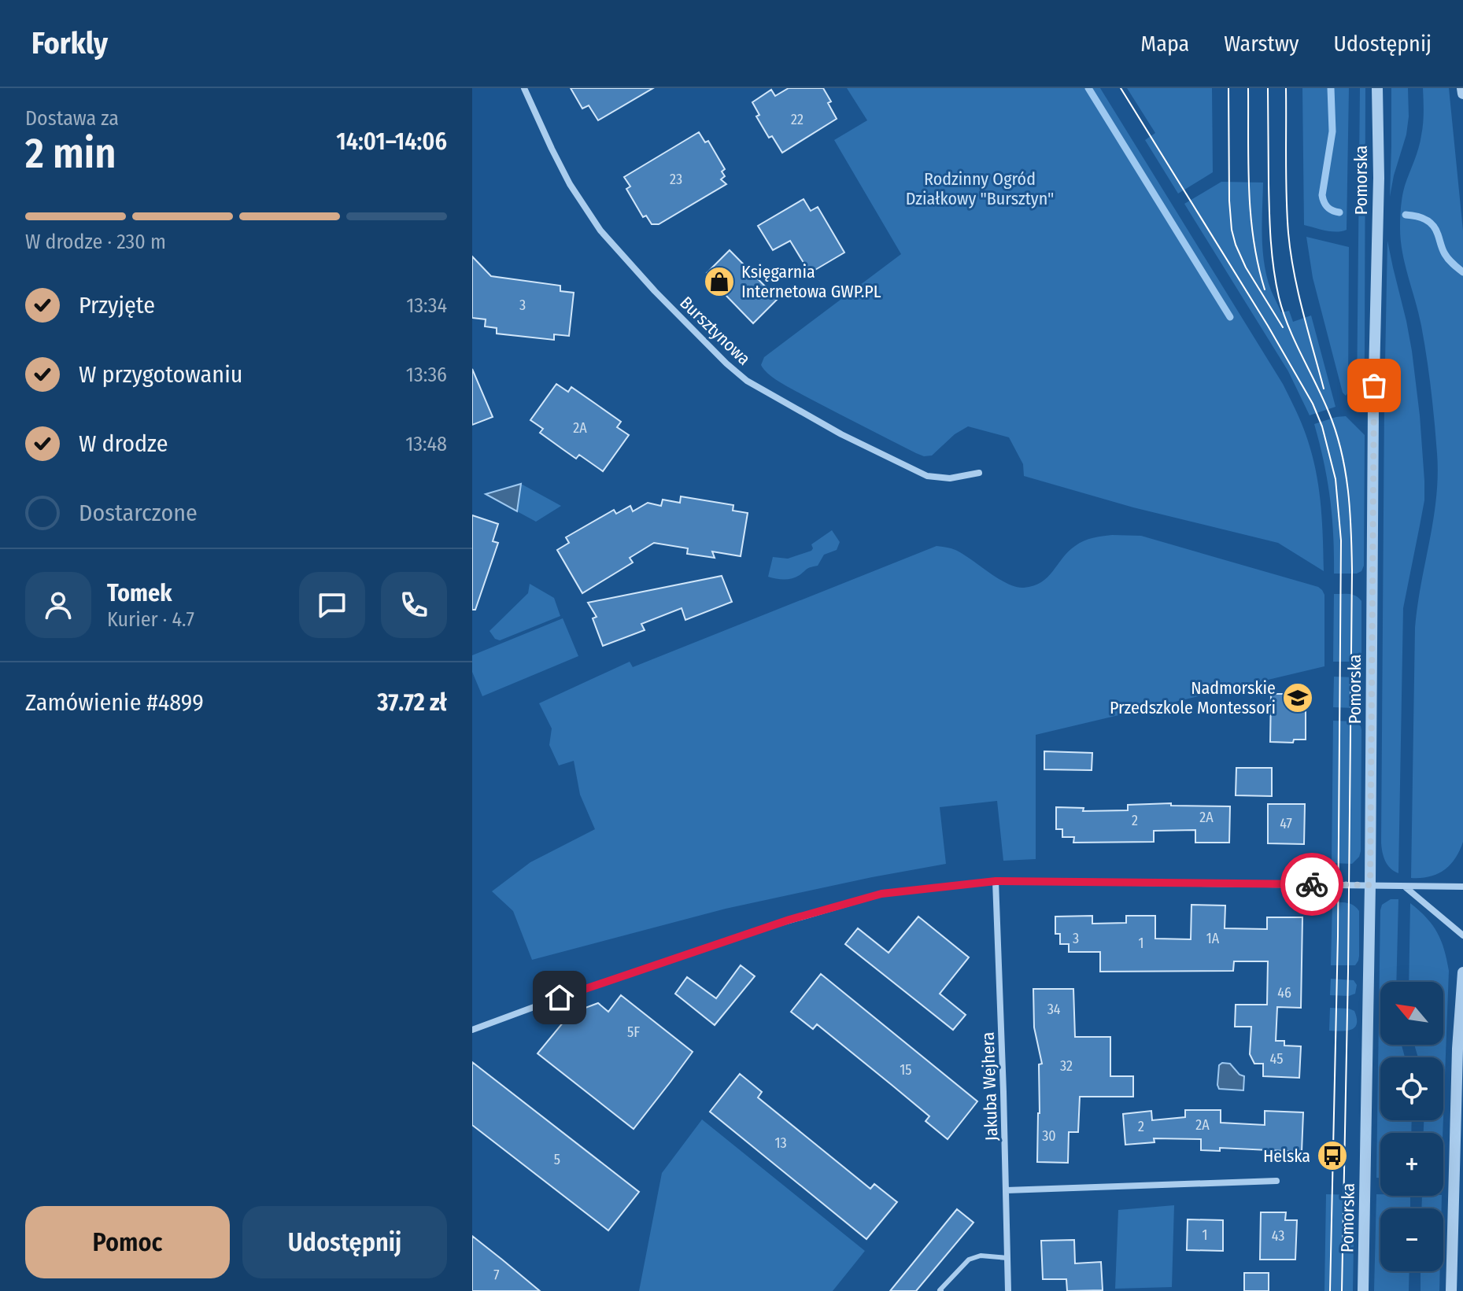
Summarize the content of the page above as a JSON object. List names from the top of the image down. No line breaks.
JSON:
{"streets":{"street":["Pomorska","Bursztynowa","Jakuba Wejhera"]},"parks":["Rodzinny Ogród Działkowy \"Bursztyn\""],"places":{"shop":["Księgarnia Internetowa GWP.PL"],"school or university":["Nadmorskie Przedszkole Montessori"],"bus stop":["Helska"]},"house_numbers":["22","23","3","2A","2A","2","47","3","1A","1","46","34","5F","45","32","15","2A","2","30","13","5","1","43","7"],"north":"top left","page":{"header":"Forkly","nav":["Mapa","Warstwy","Udostępnij"],"heading":["2 min","Dostawa za","14:01–14:06"],"panel":["Tomek","Kurier · 4.7","Zamówienie #4899","37.72 zł"],"bar":"W drodze · 230 m","list":[["Przyjęte","13:34"],["W przygotowaniu","13:36"],["W drodze","13:48"],"Dostarczone"],"map_buttons":["+","−"],"buttons":["Pomoc","Udostępnij"]}}
